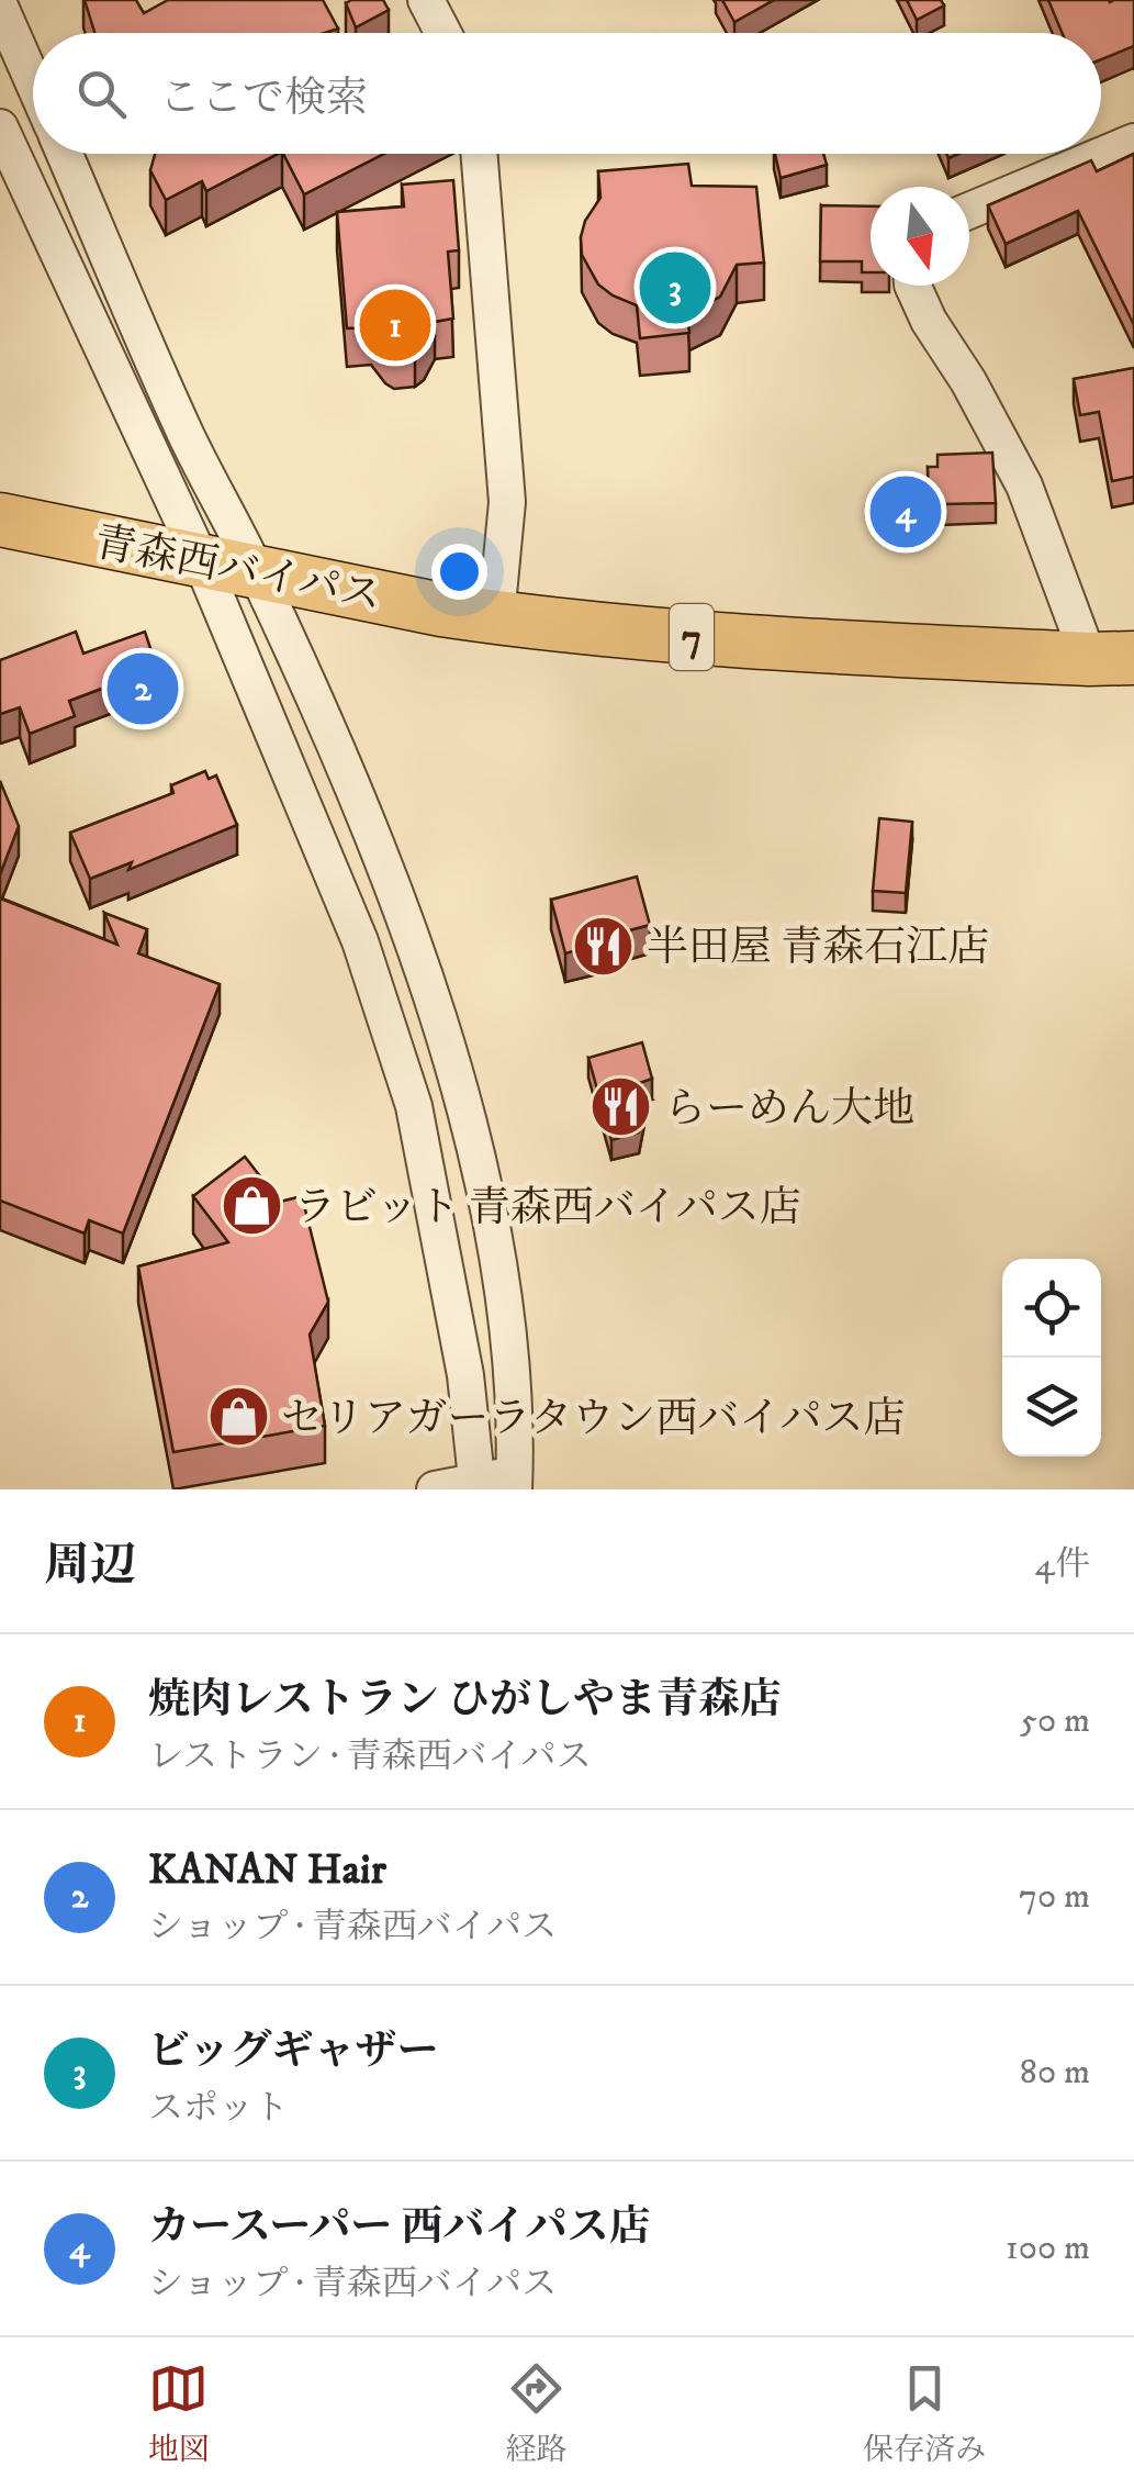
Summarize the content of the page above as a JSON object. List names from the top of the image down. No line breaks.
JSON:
{"streets":{"highway":["青森西バイパス","7"]},"places":{"restaurant":["半田屋 青森石江店","らーめん大地"],"shop":["ラビット 青森西バイパス店","セリアガーラタウン西バイパス店"]},"north":"bottom","page":{"search":"ここで検索","pins":["3","1","4","2"],"heading":["周辺","4件"],"list":[{"mark":"1","name":"焼肉レストラン ひがしやま青森店","note":"レストラン · 青森西バイパス","value":"50 m"},{"mark":"2","name":"KANAN Hair","note":"ショップ · 青森西バイパス","value":"70 m"},{"mark":"3","name":"ビッグギャザー","note":"スポット","value":"80 m"},{"mark":"4","name":"カースーパー 西バイパス店","note":"ショップ · 青森西バイパス","value":"100 m"}],"nav":["地図","経路","保存済み"]}}
